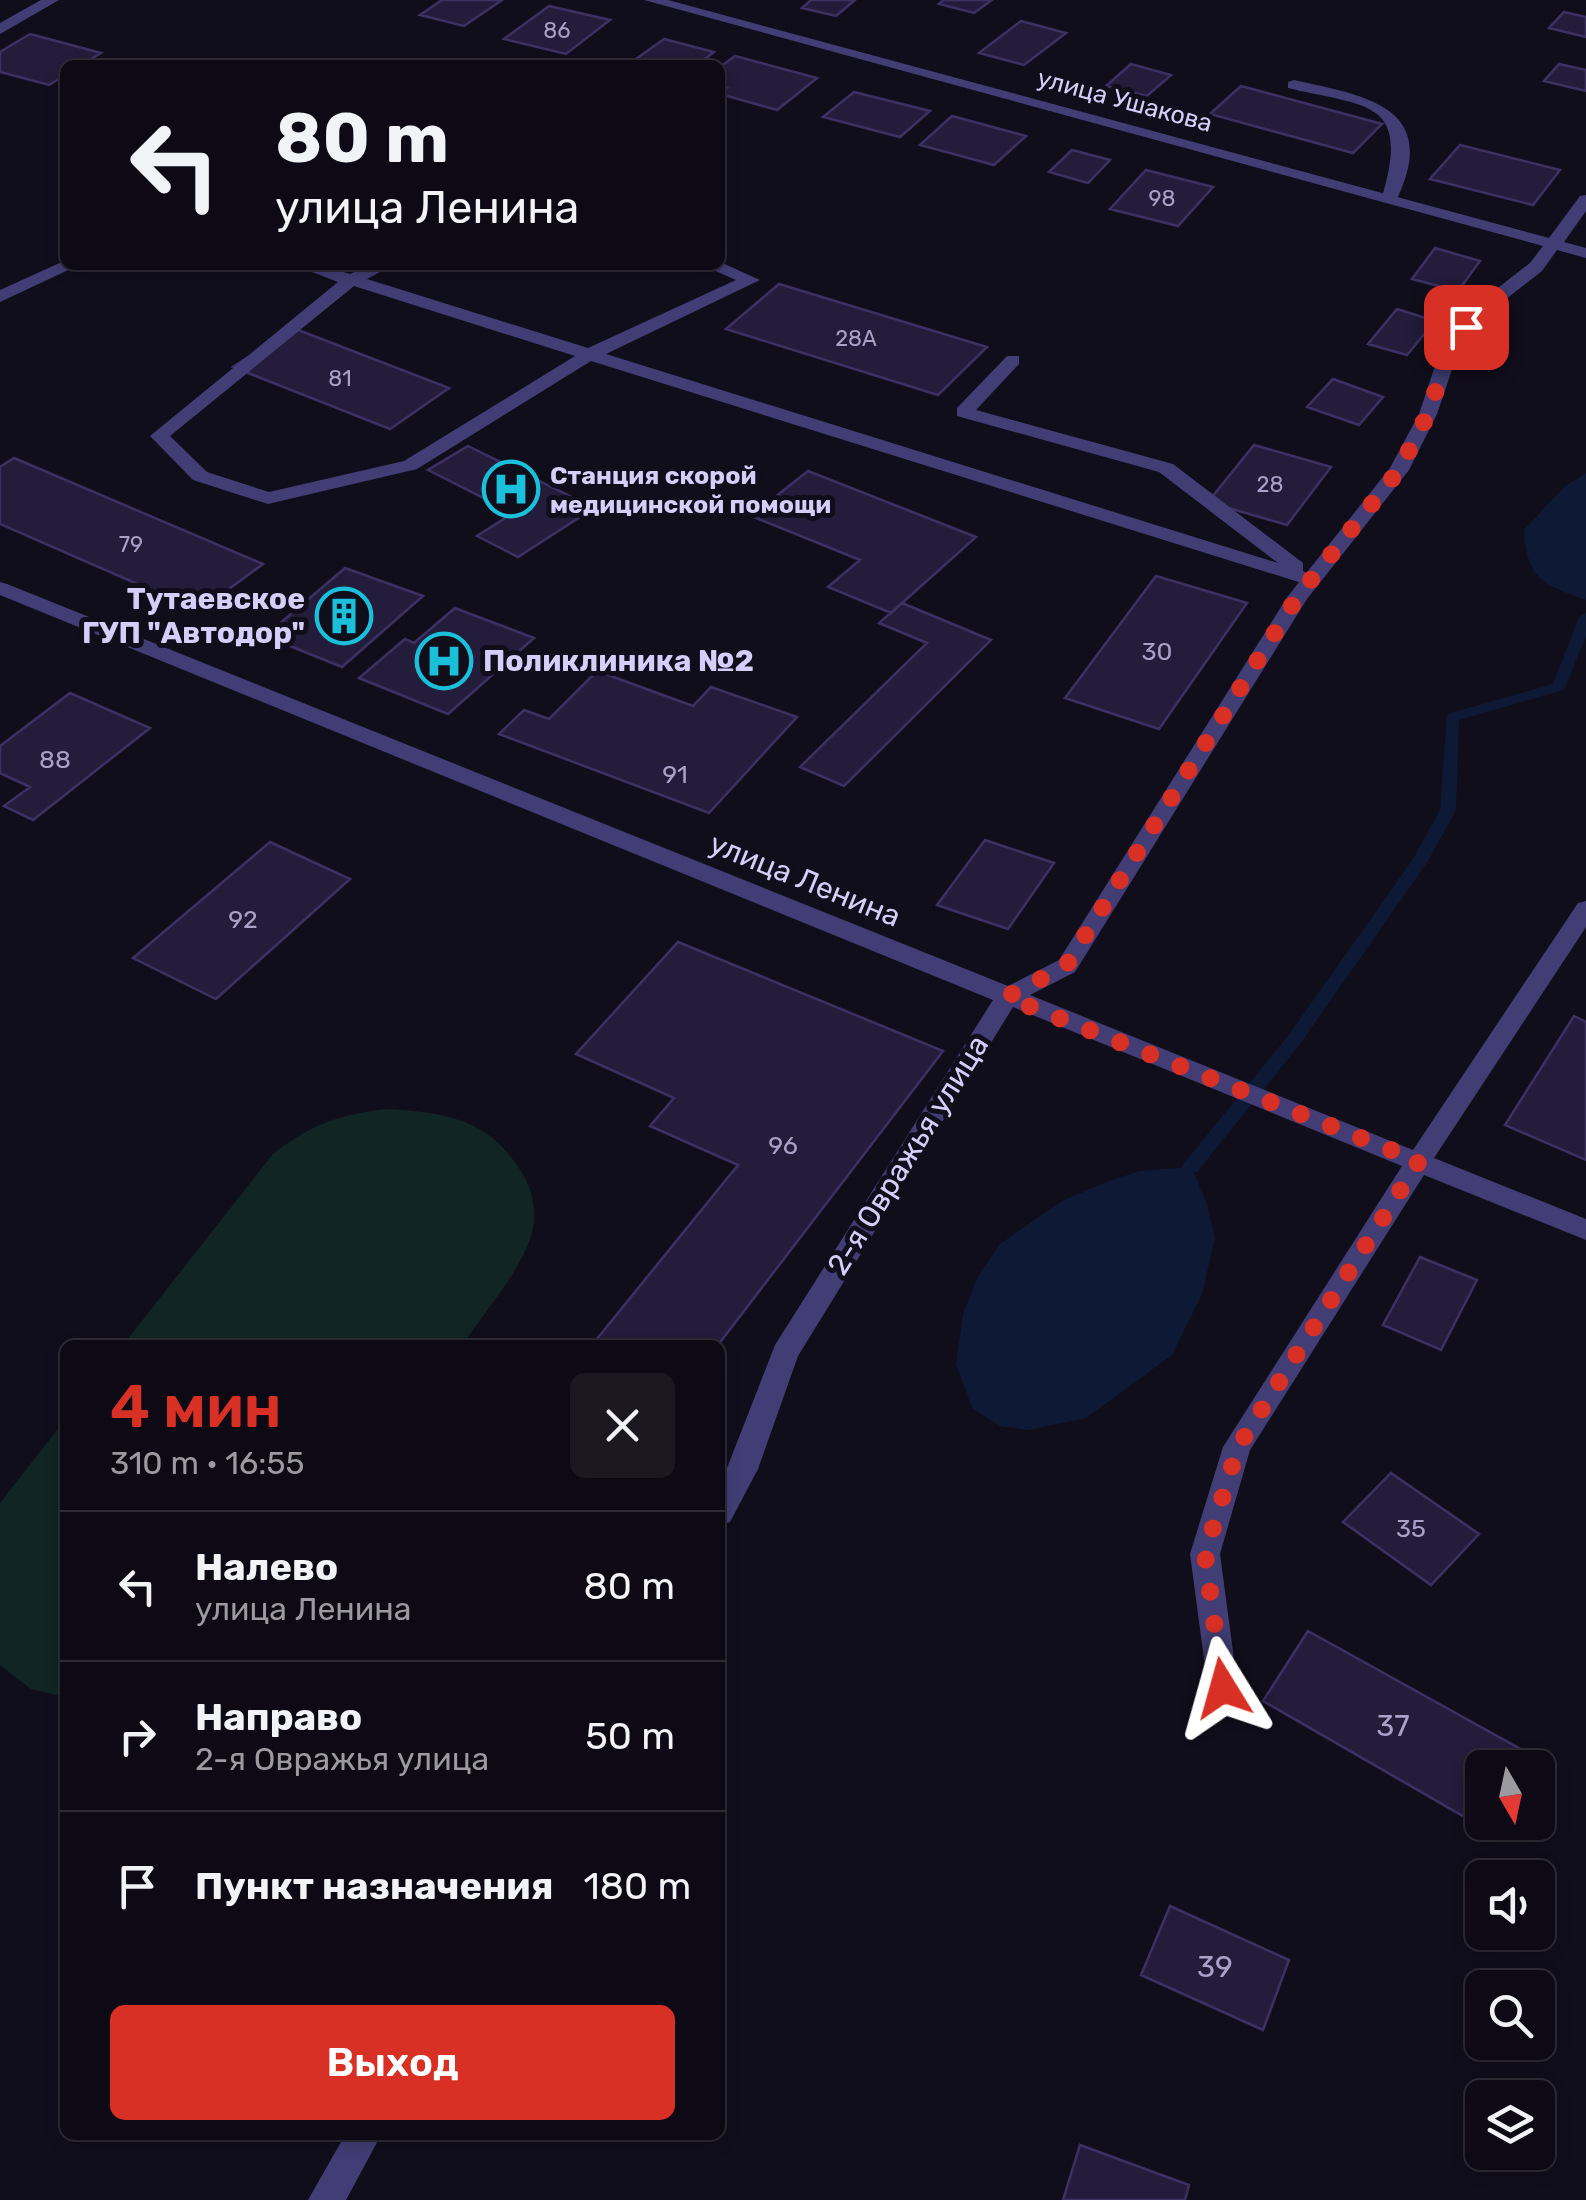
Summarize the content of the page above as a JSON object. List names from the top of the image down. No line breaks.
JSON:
{"streets":{"street":["улица Ушакова","улица Ленина","2-я Овражья улица"]},"crossings":[["улица Ленина","2-я Овражья улица"]],"places":{"hospital":["Станция скорой медицинской помощи","Поликлиника №2"],"building":["Тутаевское ГУП \"Автодор\""]},"house_numbers":["86","98","28А","81","28","79","30","88","91","92","96","35","37","39"],"north":"bottom","page":{"turn":["80 m","улица Ленина"],"heading":["4 мин","310 m · 16:55"],"list":[{"name":"Налево","note":"улица Ленина","value":"80 m"},{"name":"Направо","note":"2-я Овражья улица","value":"50 m"},{"name":"Пункт назначения","value":"180 m"}],"buttons":"Выход"}}
